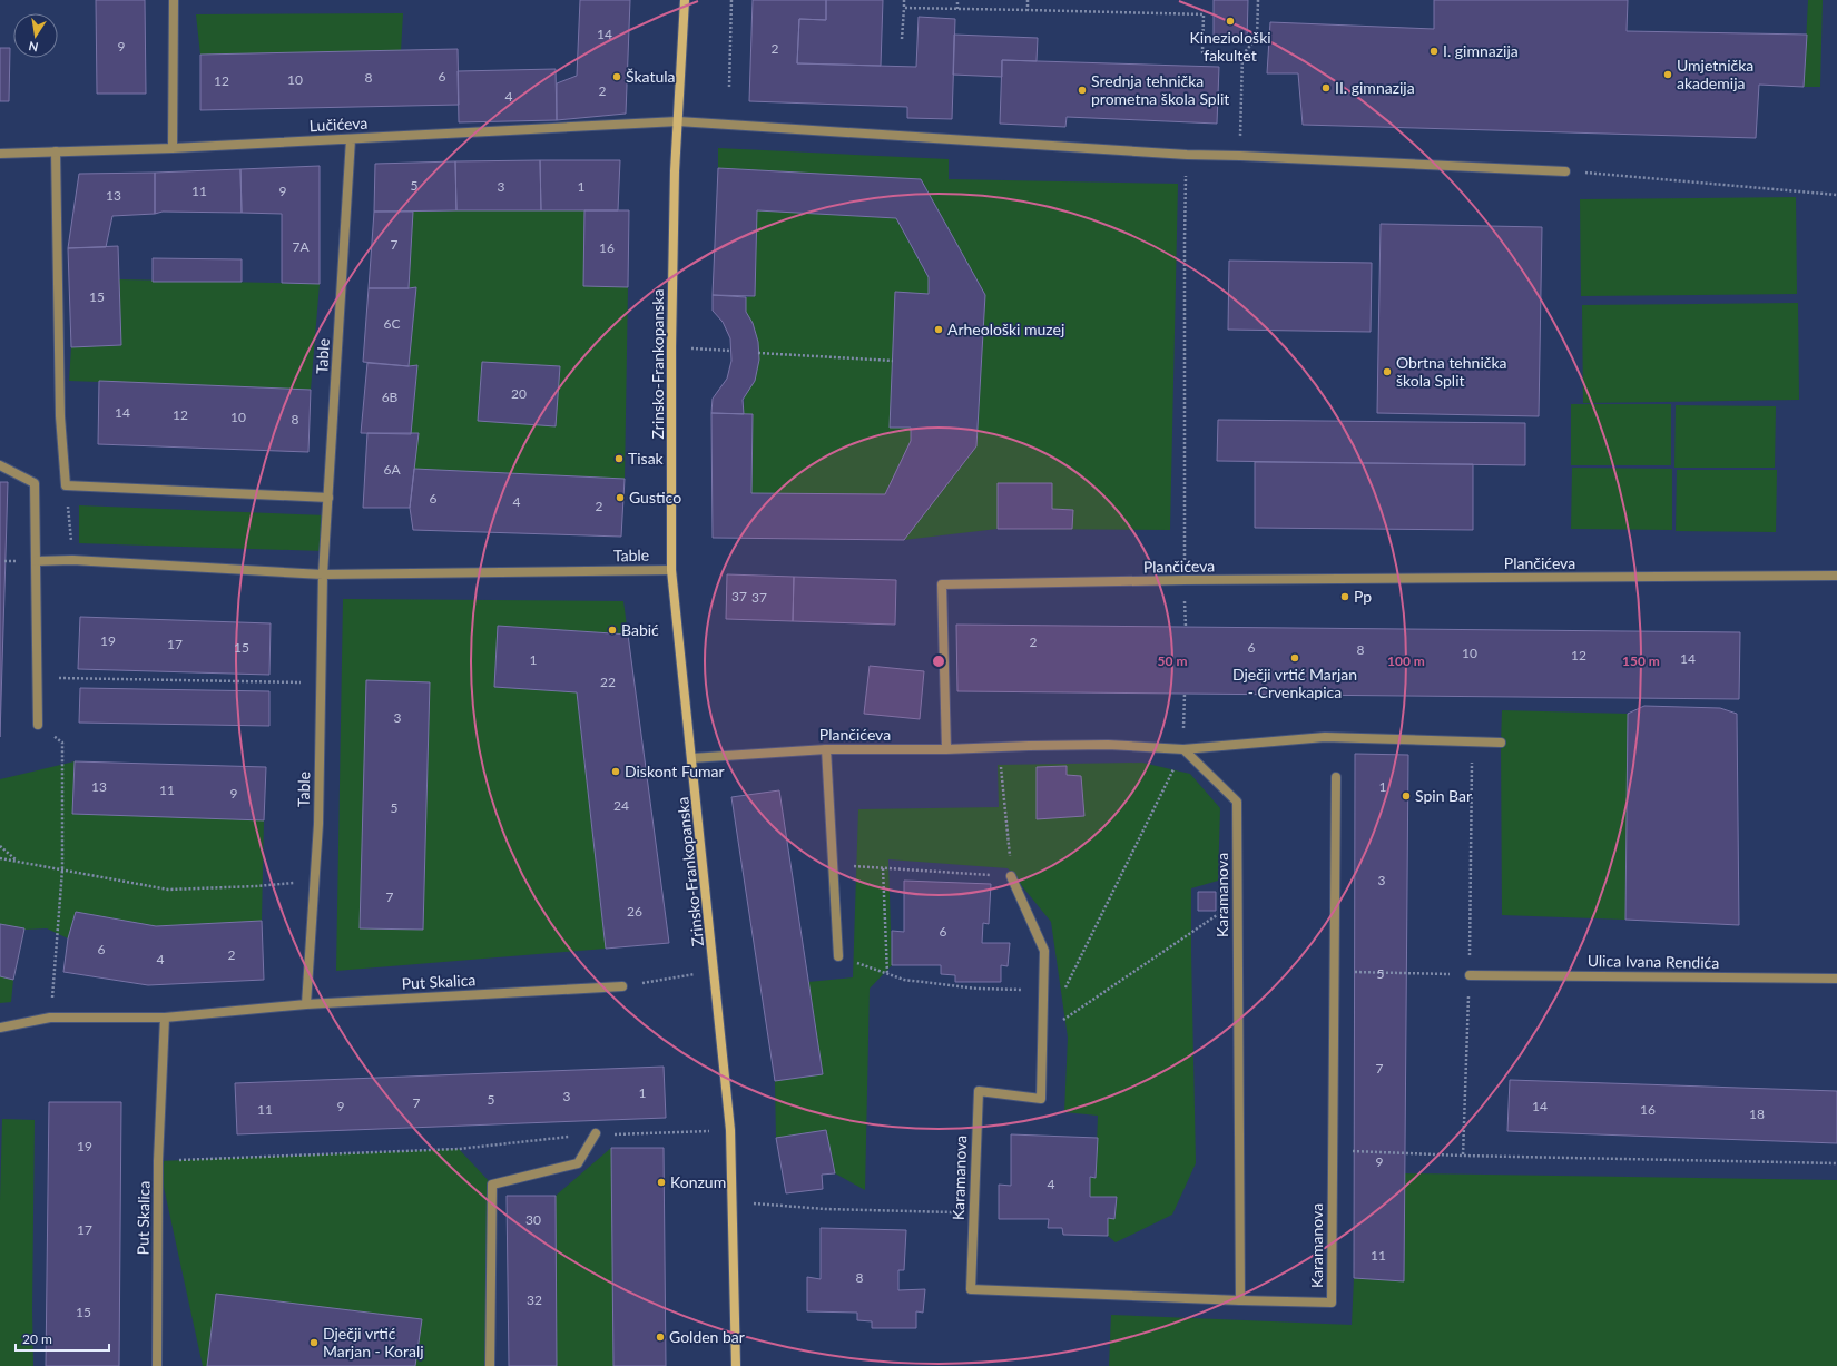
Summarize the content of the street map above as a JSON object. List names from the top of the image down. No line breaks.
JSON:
{"streets":{"street":["Lučićeva","Table","Zrinsko-Frankopanska","Plančićeva","Karamanova","Ulica Ivana Rendića","Put Skalica"]},"crossings":[["Lučićeva","Table"],["Lučićeva","Zrinsko-Frankopanska"],["Table","Zrinsko-Frankopanska"],["Table","Put Skalica"],["Zrinsko-Frankopanska","Plančićeva"]],"places":["Kineziološki fakultet","I. gimnazija","Umjetnička akademija","Škatula","II. gimnazija","Srednja tehnička prometna škola Split","Arheološki muzej","Obrtna tehnička škola Split","Tisak","Gustico","Pp","Babić","Dječji vrtić Marjan - Crvenkapica","Diskont Fumar","Spin Bar","Konzum","Golden bar","Dječji vrtić Marjan - Koralj"],"house_numbers":["14","9","2","6","8","10","12","2","4","5","3","1","11","9","13","7","7A","16","15","6C","20","6B","14","12","10","8","6A","6","4","2","37","37","19","2","17","15","6","8","10","12","14","1","22","3","13","1","11","9","24","5","3","7","26","6","6","2","4","5","7","1","3","5","7","9","14","11","16","18","19","9","4","30","17","11","8","32","15"],"scale_bar":"20 m","north":"bottom","rings":["50 m","100 m","150 m"]}
